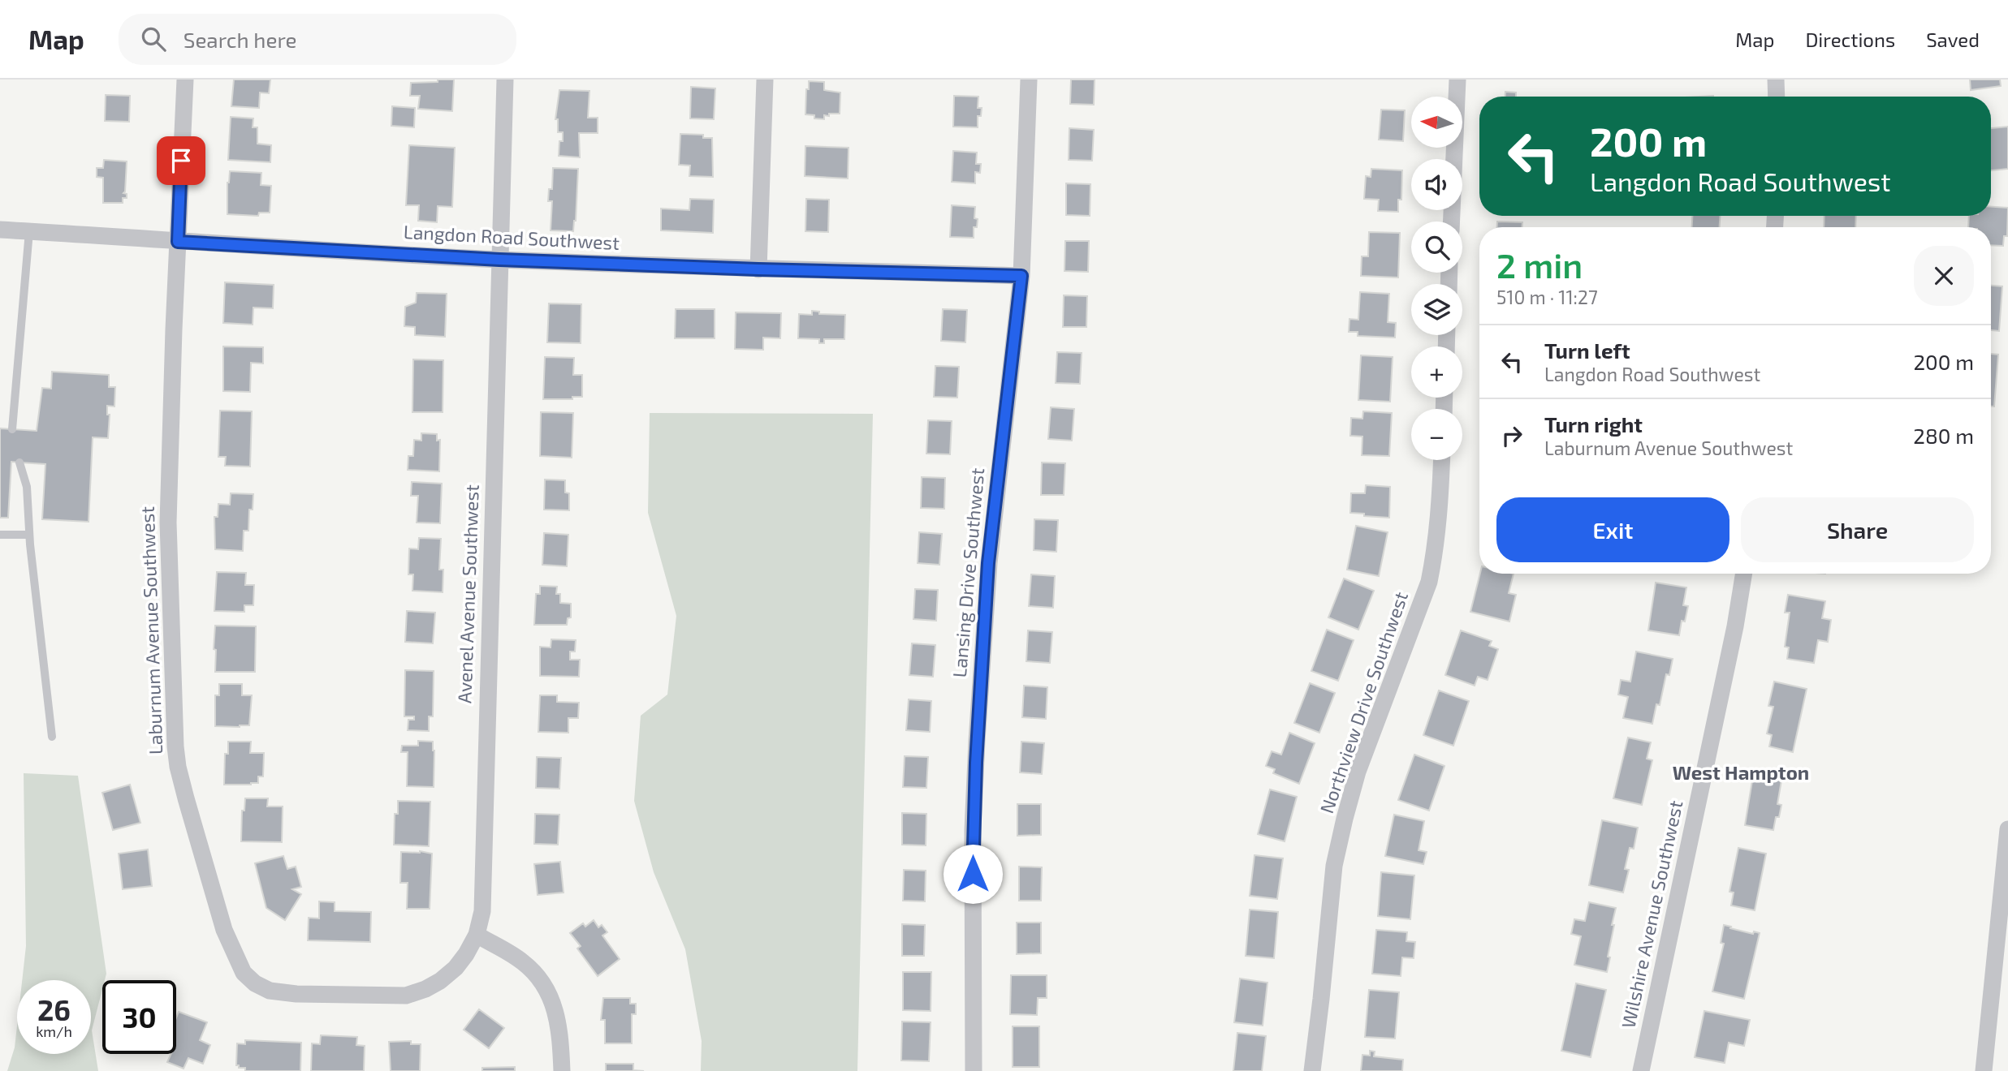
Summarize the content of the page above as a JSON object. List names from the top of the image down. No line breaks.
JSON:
{"streets":{"street":["Langdon Road Southwest","Lansing Drive Southwest","Avenel Avenue Southwest","Laburnum Avenue Southwest","Northview Drive Southwest","Wilshire Avenue Southwest"]},"crossings":[["Langdon Road Southwest","Lansing Drive Southwest"],["Langdon Road Southwest","Avenel Avenue Southwest"],["Langdon Road Southwest","Laburnum Avenue Southwest"],["Avenel Avenue Southwest","Laburnum Avenue Southwest"]],"districts":["West Hampton"],"north":"left","page":{"header":"Map","search":"Search here","nav":["Map","Directions","Saved"],"map_buttons":["+","−"],"turn":["200 m","Langdon Road Southwest"],"heading":["2 min","510 m · 11:27"],"list":[{"name":"Turn left","note":"Langdon Road Southwest","value":"200 m"},{"name":"Turn right","note":"Laburnum Avenue Southwest","value":"280 m"}],"buttons":["Exit","Share"],"speed":"26 km/h","limit":"30"}}
